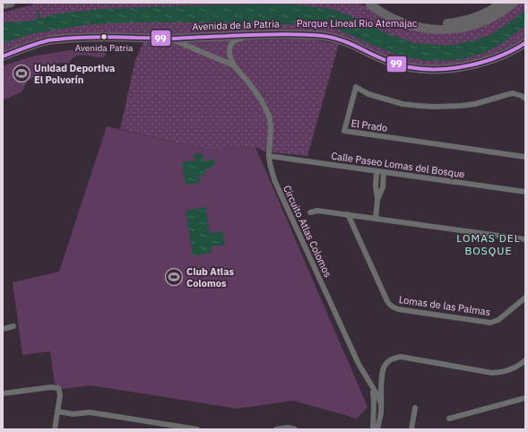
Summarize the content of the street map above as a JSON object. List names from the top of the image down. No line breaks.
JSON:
{"streets":{"main road":["Avenida de la Patria"],"street":["El Prado","Calle Paseo Lomas del Bosque","Circuito Atlas Colomos","Lomas de las Palmas"]},"crossings":[["Avenida de la Patria","Circuito Atlas Colomos"],["Calle Paseo Lomas del Bosque","Circuito Atlas Colomos"]],"districts":["LOMAS DEL BOSQUE"],"parks":["Parque Lineal Rio Atemajac"],"places":{"other":["Avenida Patria"],"sports":["Unidad Deportiva El Polvorín","Club Atlas Colomos"]},"lines":["transit line 99"]}
